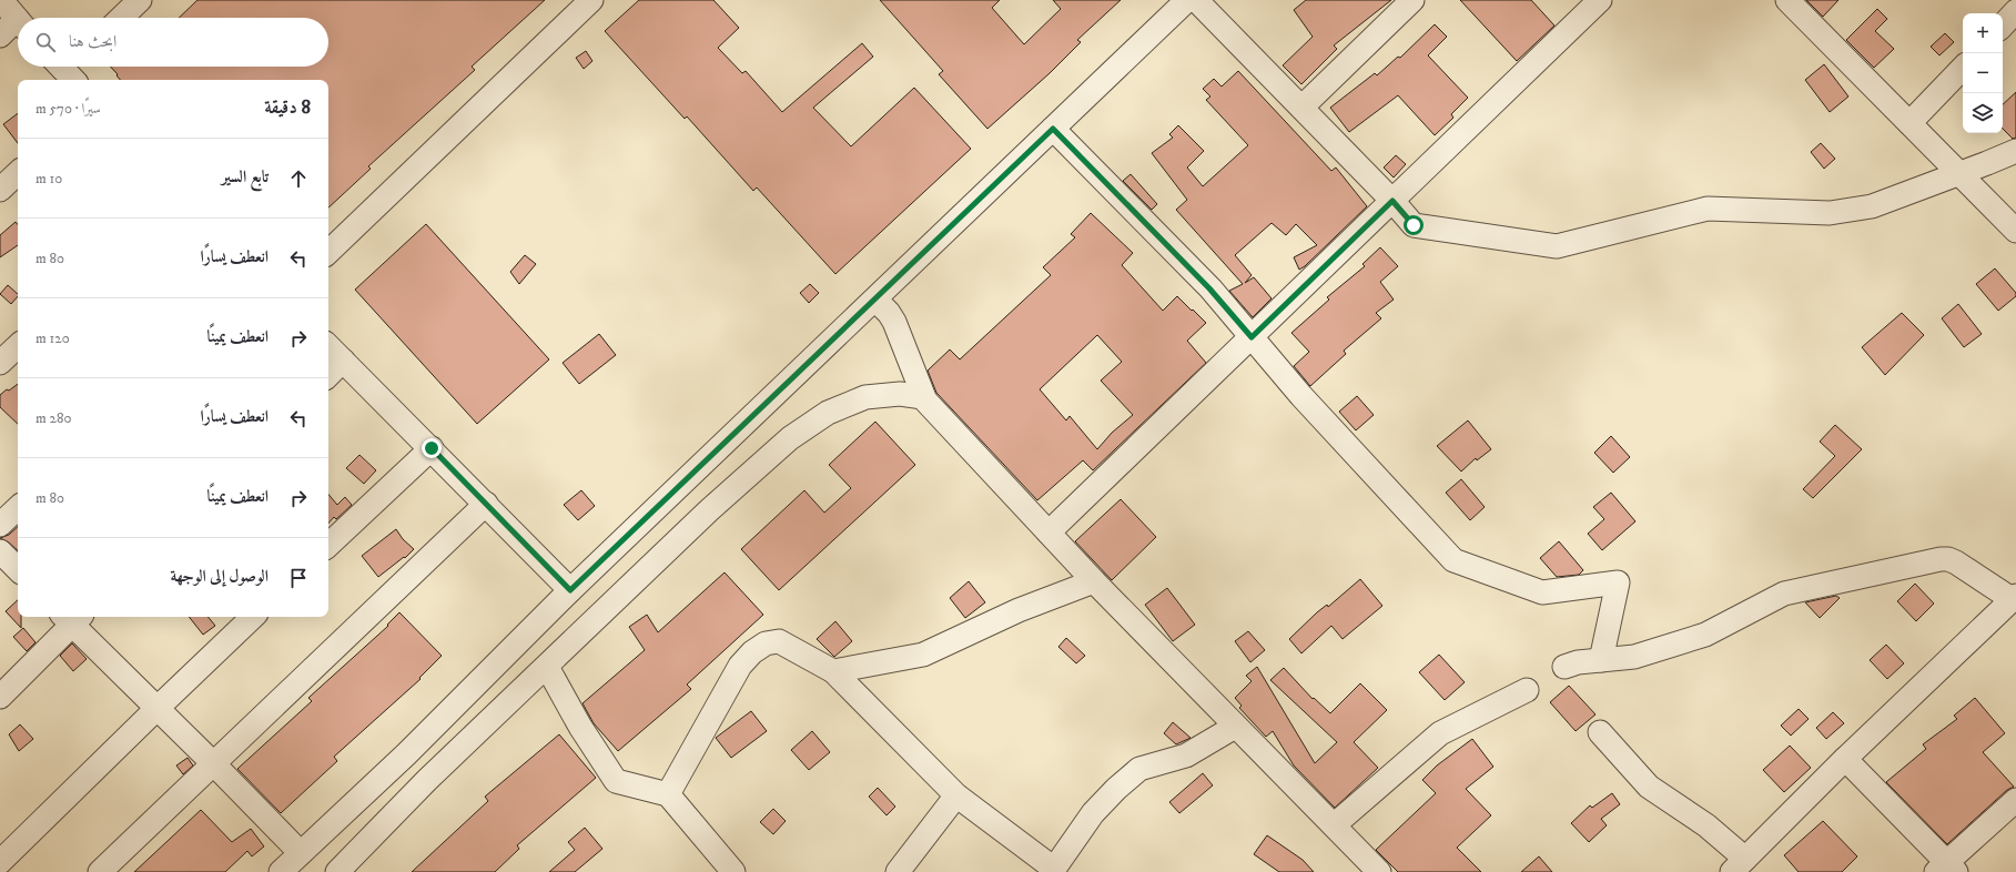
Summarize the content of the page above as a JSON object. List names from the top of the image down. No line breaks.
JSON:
{"page":{"map_buttons":["+","−"],"search":"ابحث هنا","heading":["8 دقيقة","سيرًا · 570 m"],"list":[["تابع السير","10 m"],["انعطف يسارًا","80 m"],["انعطف يمينًا","120 m"],["انعطف يسارًا","280 m"],["انعطف يمينًا","80 m"],"الوصول إلى الوجهة"]}}
